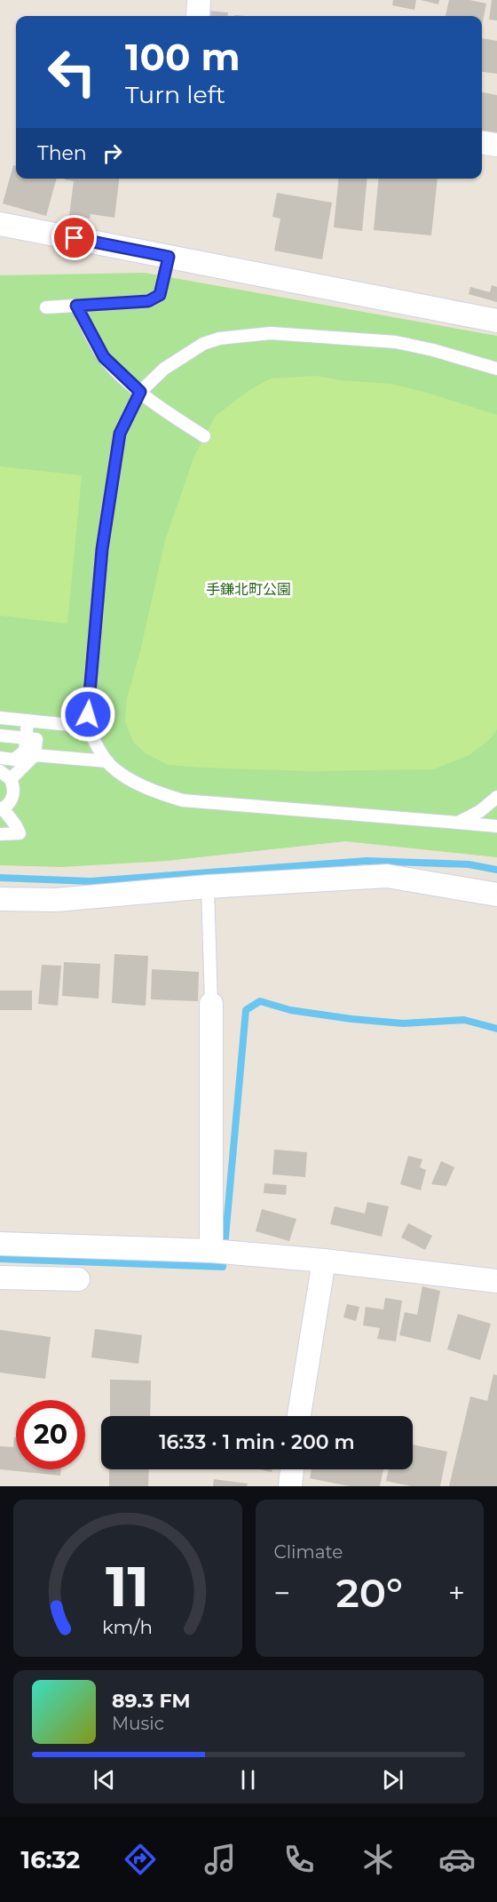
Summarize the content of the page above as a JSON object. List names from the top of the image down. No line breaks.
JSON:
{"parks":["手鎌北町公園"],"page":{"turn":["100 m","Turn left"],"then":"Then","limit":"20","trip":"16:33 · 1 min · 200 m","tile":"Climate","heat":["−","20°","+"],"song":["89.3 FM","Music"],"tabs":"16:32","gauge":["11","km/h"]}}
